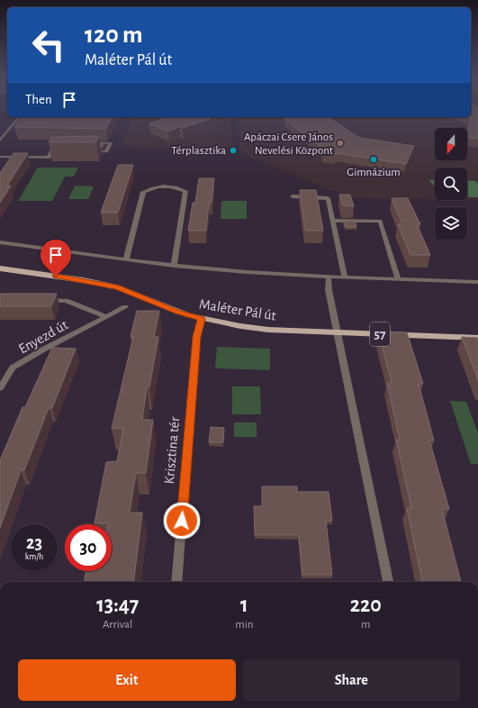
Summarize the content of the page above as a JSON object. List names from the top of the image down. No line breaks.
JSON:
{"streets":{"main road":["Maléter Pál út","57"],"street":["Enyezd út","Krisztina tér"]},"crossings":[["Maléter Pál út","Krisztina tér"]],"places":["Apáczai Csere János Nevelési Központ","Térplasztika","Gimnázium"],"north":"bottom","page":{"turn":["120 m","Maléter Pál út"],"then":"Then","speed":"23 km/h","limit":"30","eta":["13:47","Arrival","1","min","220","m"],"buttons":["Exit","Share"]}}
